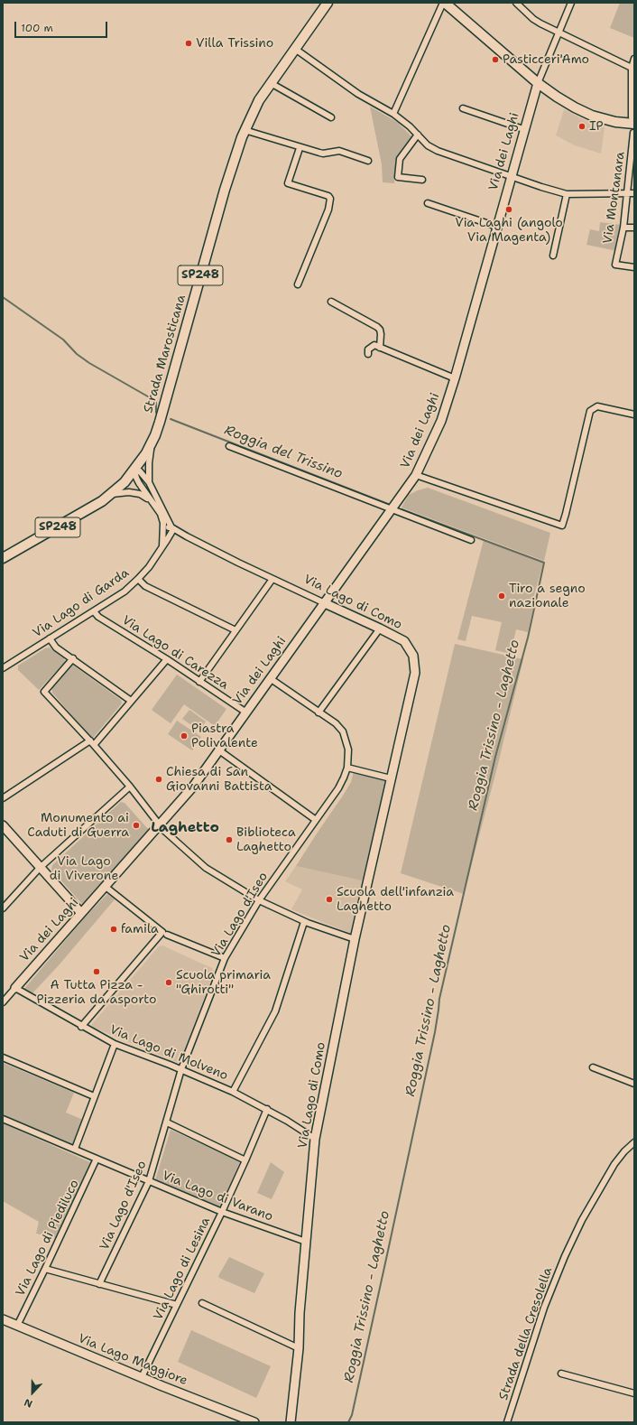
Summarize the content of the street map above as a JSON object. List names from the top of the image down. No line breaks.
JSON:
{"streets":{"main road":["SP248","Strada Marosticana"],"street":["Via dei Laghi","Via Montanara","Via Lago di Como","Via Lago di Garda","Via Lago di Carezza","Via Lago d'Iseo","Via Lago di Molveno","Via Lago di Varano","Via Lago di Piediluco","Via Lago di Lesina","Strada della Cresolella","Via Lago Maggiore"]},"crossings":[["Via dei Laghi","Via Lago di Como"],["Via dei Laghi","Via Lago di Carezza"],["Via dei Laghi","Via Lago d'Iseo"],["Via dei Laghi","Via Lago di Molveno"],["Via Lago di Como","Via Lago di Garda"],["Via Lago di Como","Via Lago di Molveno"],["Via Lago di Como","Via Lago di Varano"],["Via Lago di Garda","Via Lago di Carezza"],["Via Lago d'Iseo","Via Lago di Molveno"],["Via Lago d'Iseo","Via Lago di Varano"],["Via Lago di Molveno","Via Lago di Lesina"],["Via Lago di Varano","Via Lago di Piediluco"],["Via Lago di Varano","Via Lago di Lesina"],["Via Lago di Piediluco","Via Lago Maggiore"],["Via Lago di Lesina","Via Lago Maggiore"]],"districts":["Laghetto"],"water":["Roggia del Trissino","Roggia Trissino - Laghetto"],"parks":["Via Lago di Viverone"],"places":["Villa Trissino","Pasticceri'Amo","IP","Via Laghi (angolo Via Magenta)","Tiro a segno nazionale","Piastra Polivalente","Chiesa di San Giovanni Battista","Monumento ai Caduti di Guerra","Biblioteca Laghetto","Scuola dell'infanzia Laghetto","famila","A Tutta Pizza - Pizzeria da asporto","Scuola primaria \"Ghirotti\""],"scale_bar":"100 m","north":"bottom"}
